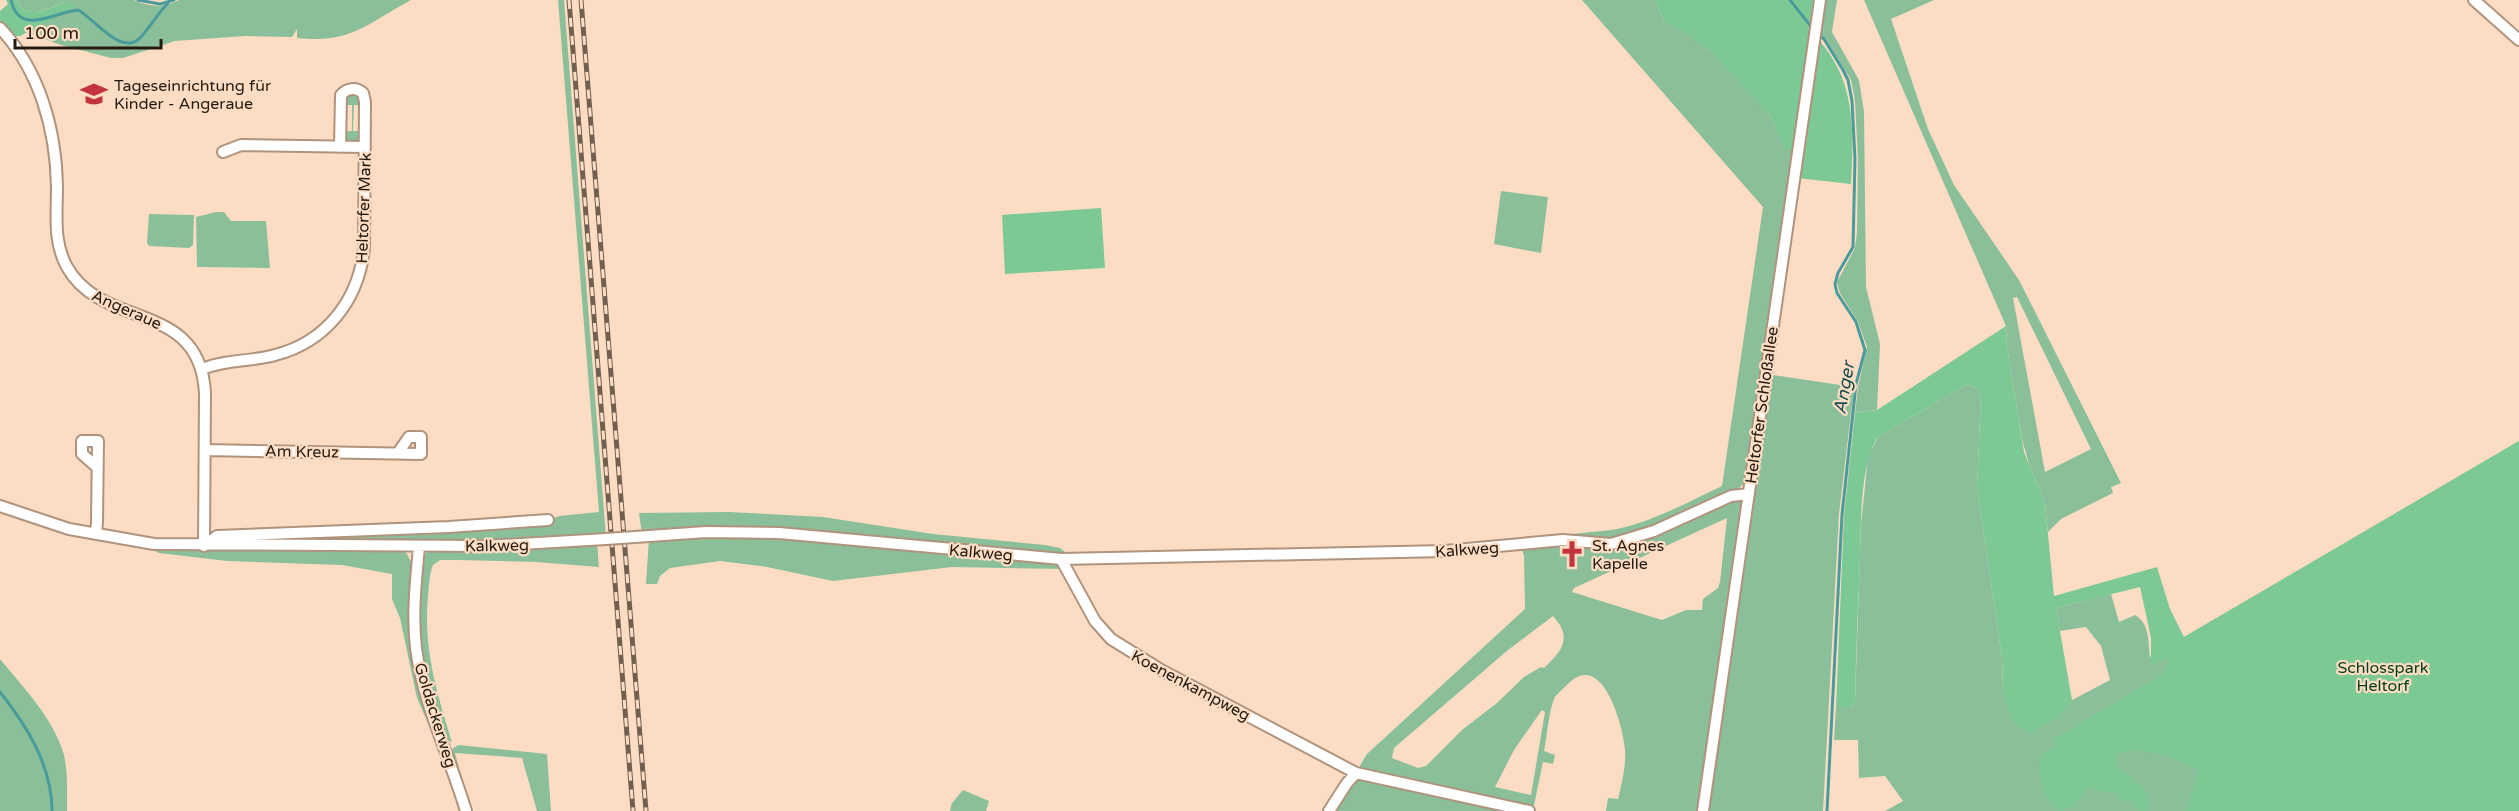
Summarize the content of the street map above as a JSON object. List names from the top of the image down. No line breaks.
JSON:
{"streets":{"street":["Heltorfer Mark","Angeraue","Heltorfer Schloßallee","Am Kreuz","Kalkweg","Koenenkampweg","Goldackerweg"]},"crossings":[["Heltorfer Mark","Angeraue"],["Angeraue","Am Kreuz"],["Angeraue","Kalkweg"],["Heltorfer Schloßallee","Kalkweg"],["Kalkweg","Koenenkampweg"],["Kalkweg","Goldackerweg"]],"water":["Anger"],"parks":["Schlosspark Heltorf"],"places":{"school or university":["Tageseinrichtung für Kinder - Angeraue"],"church":["St. Agnes Kapelle"]},"scale_bar":"100 m"}
